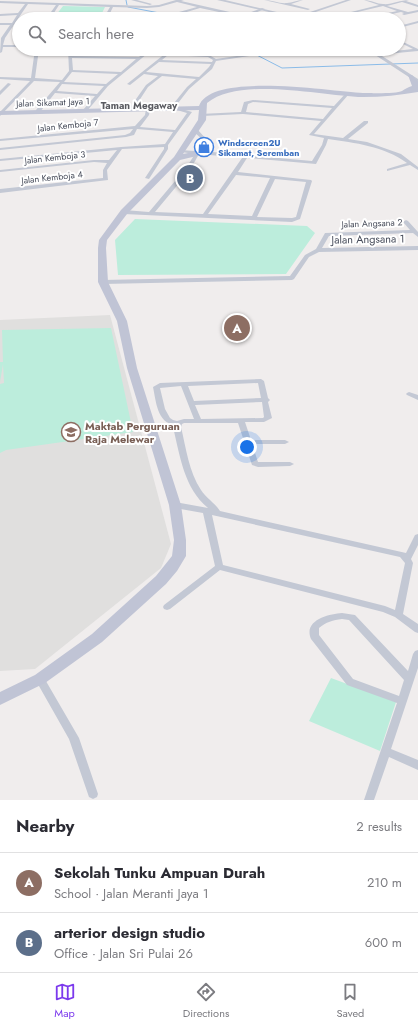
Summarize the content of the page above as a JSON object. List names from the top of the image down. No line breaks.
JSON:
{"streets":{"main road":["Jalan Sikamat Jaya 1"],"street":["Jalan Kemboja 7","Jalan Kemboja 3","Jalan Kemboja 4","Jalan Angsana 2","Jalan Angsana 1"]},"crossings":[["Jalan Kemboja 3","Jalan Kemboja 4"],["Jalan Angsana 2","Jalan Angsana 1"]],"districts":["Taman Megaway"],"places":{"shop":["Windscreen2U Sikamat, Seremban"],"school or university":["Maktab Perguruan Raja Melewar"]},"page":{"search":"Search here","pins":["B","A"],"heading":["Nearby","2 results"],"list":[{"mark":"A","name":"Sekolah Tunku Ampuan Durah","note":"School · Jalan Meranti Jaya 1","value":"210 m"},{"mark":"B","name":"arterior design studio","note":"Office · Jalan Sri Pulai 26","value":"600 m"}],"nav":["Map","Directions","Saved"]}}
